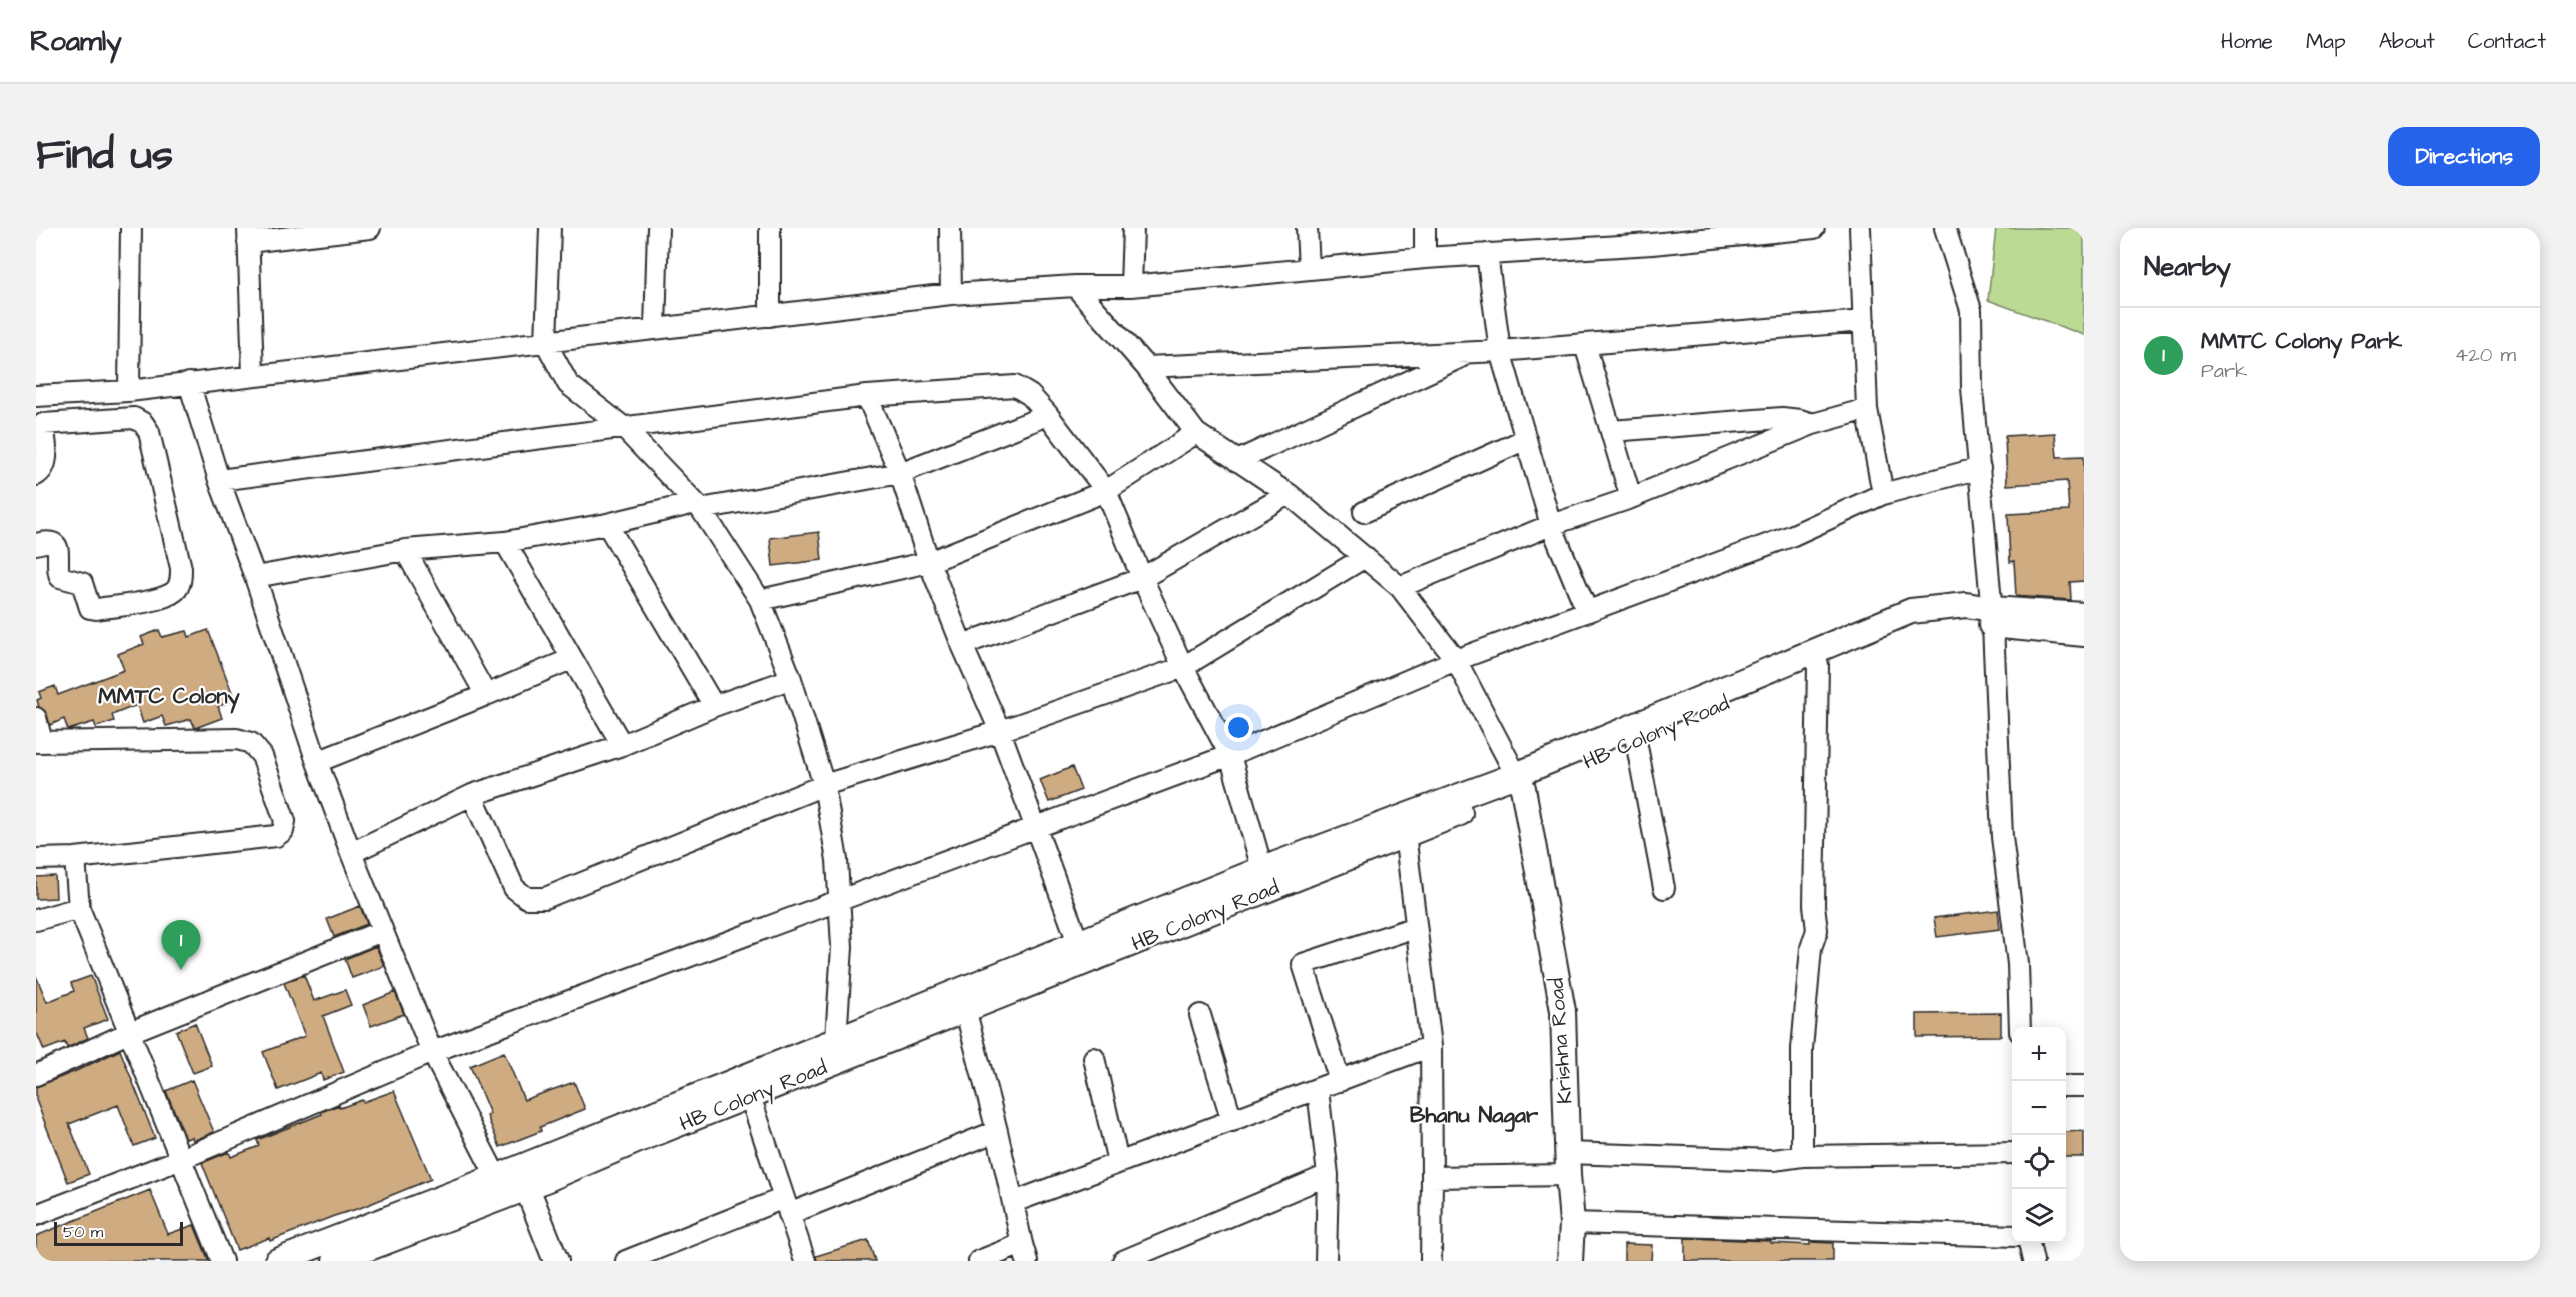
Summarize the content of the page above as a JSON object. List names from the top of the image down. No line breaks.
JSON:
{"streets":{"street":["HB Colony Road","Krishna Road"]},"crossings":[["HB Colony Road","Krishna Road"]],"districts":["MMTC Colony","Bhanu Nagar"],"scale_bar":"50 m","page":{"header":"Roamly","nav":["Home","Map","About","Contact"],"title":"Find us","buttons":"Directions","heading":"Nearby","list":[{"mark":"1","name":"MMTC Colony Park","note":"Park","value":"420 m"}],"pins":"1","map_buttons":["+","−"],"scale":"50 m"}}
